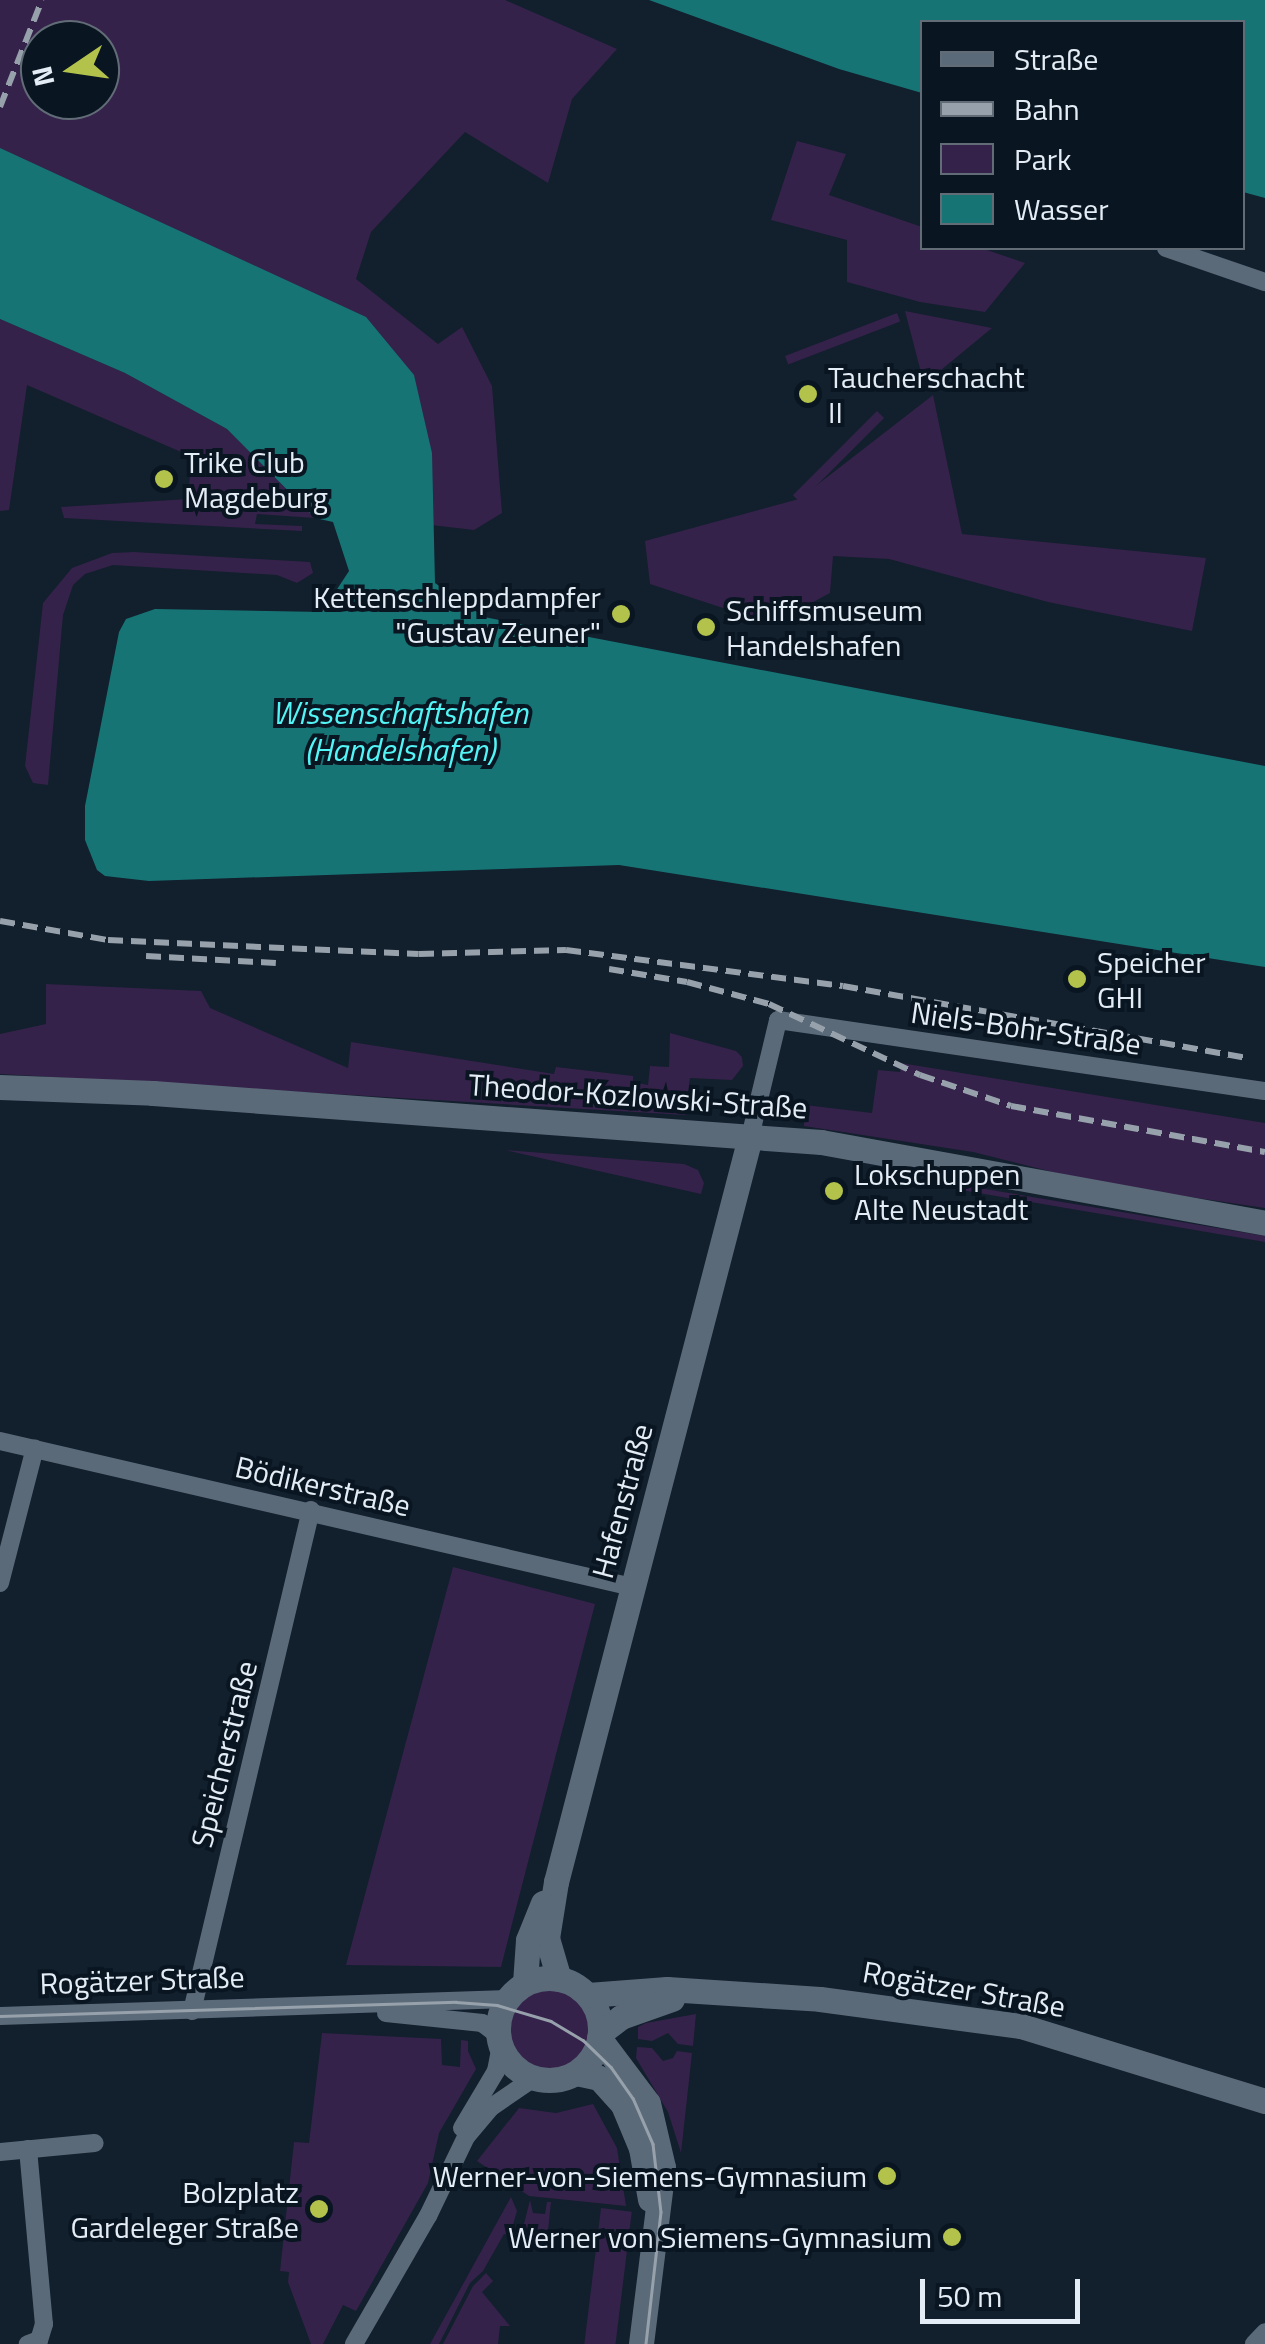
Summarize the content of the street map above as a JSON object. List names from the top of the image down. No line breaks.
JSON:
{"streets":{"street":["Niels-Bohr-Straße","Theodor-Kozlowski-Straße","Bödikerstraße","Hafenstraße","Speicherstraße","Rogätzer Straße"]},"crossings":[["Niels-Bohr-Straße","Theodor-Kozlowski-Straße"],["Niels-Bohr-Straße","Hafenstraße"],["Theodor-Kozlowski-Straße","Hafenstraße"],["Bödikerstraße","Hafenstraße"],["Bödikerstraße","Speicherstraße"],["Hafenstraße","Rogätzer Straße"],["Speicherstraße","Rogätzer Straße"]],"water":["Wissenschaftshafen (Handelshafen)"],"places":["Taucherschacht II","Trike Club Magdeburg","Kettenschleppdampfer \"Gustav Zeuner\"","Schiffsmuseum Handelshafen","Speicher GHI","Lokschuppen Alte Neustadt","Werner-von-Siemens-Gymnasium","Bolzplatz Gardeleger Straße","Werner von Siemens-Gymnasium"],"legend":["Straße","Bahn","Park","Wasser"],"scale_bar":"50 m","north":"left"}
